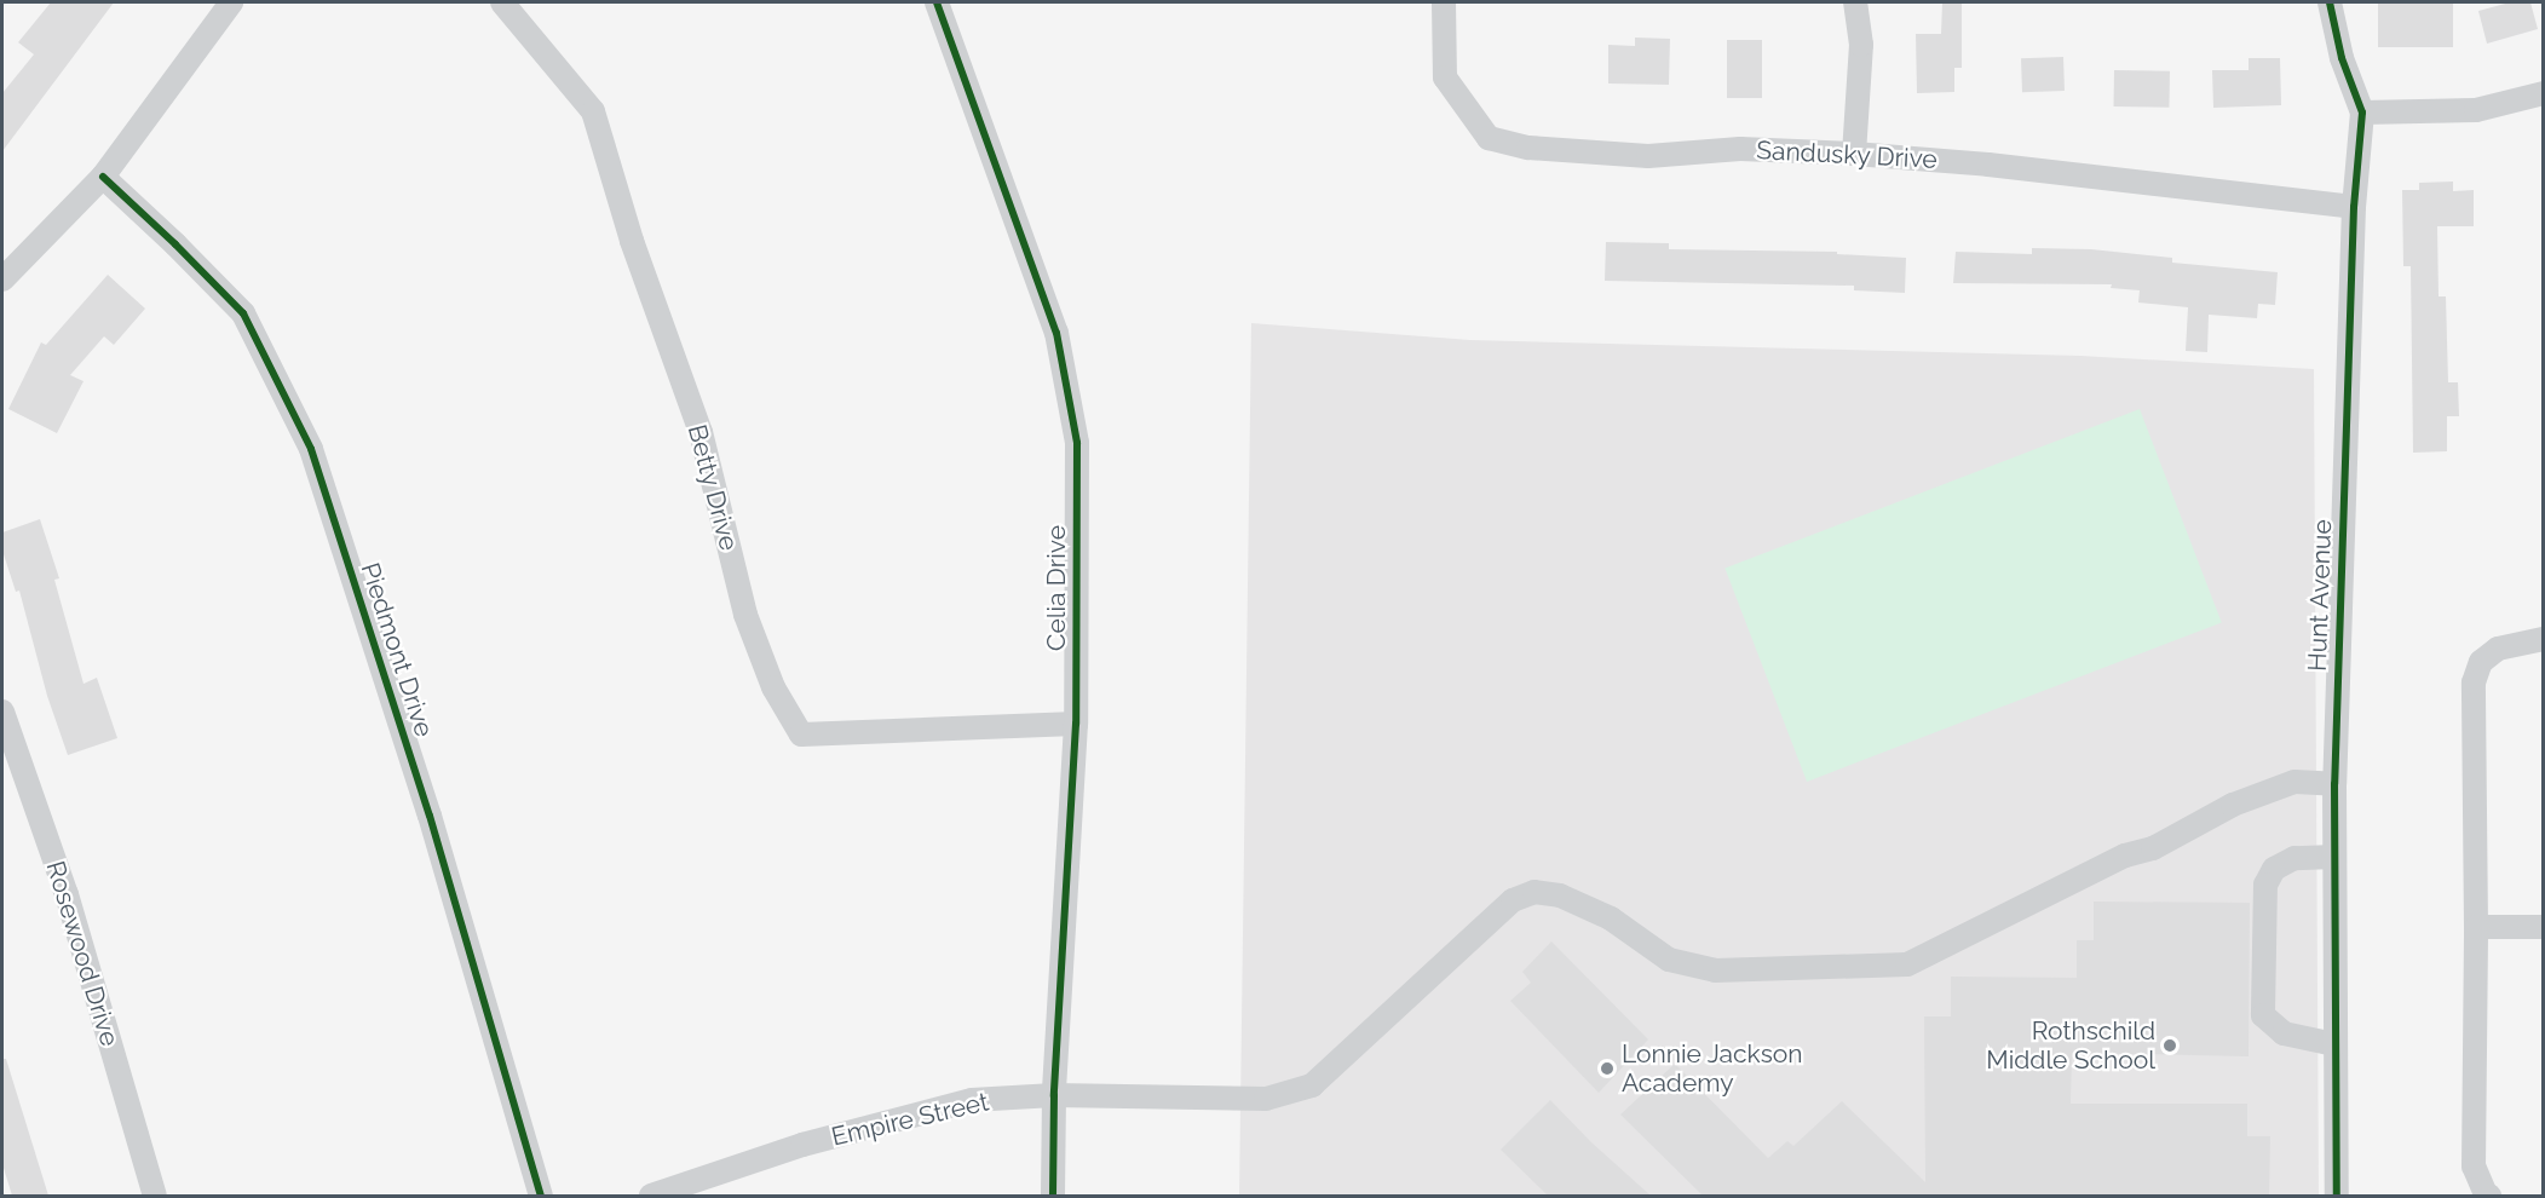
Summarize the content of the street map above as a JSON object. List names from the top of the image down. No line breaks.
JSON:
{"streets":{"street":["Sandusky Drive","Betty Drive","Celia Drive","Hunt Avenue","Piedmont Drive","Rosewood Drive","Empire Street"]},"crossings":[["Sandusky Drive","Hunt Avenue"],["Betty Drive","Celia Drive"],["Celia Drive","Empire Street"],["Hunt Avenue","Empire Street"]],"places":["Rothschild Middle School","Lonnie Jackson Academy"]}
